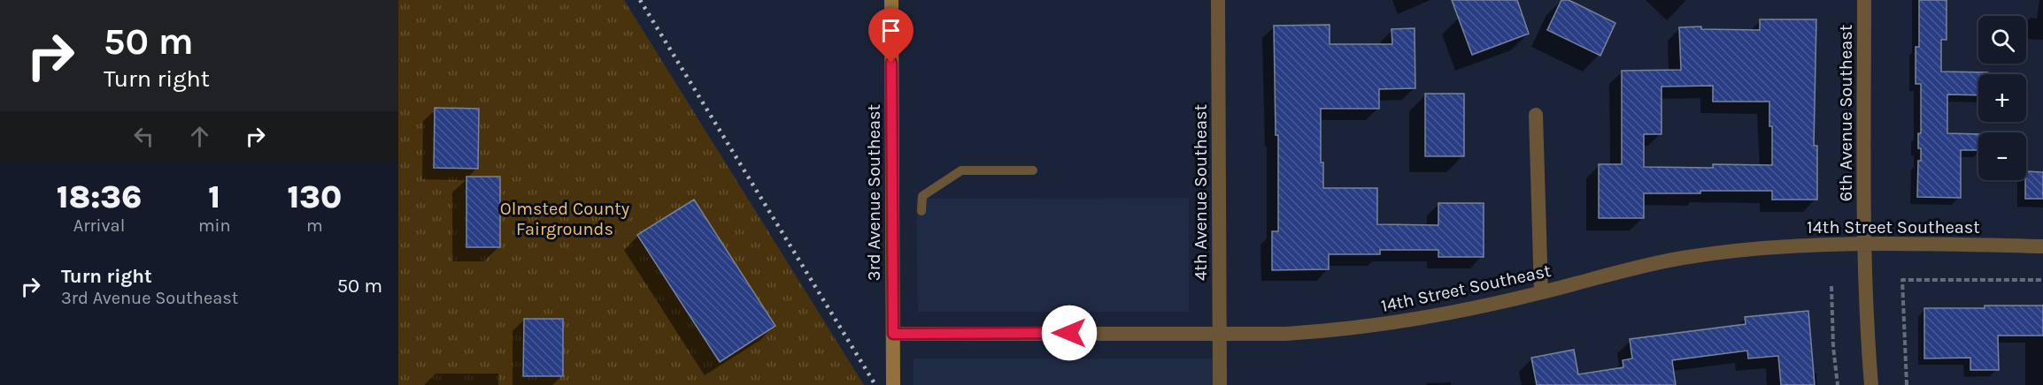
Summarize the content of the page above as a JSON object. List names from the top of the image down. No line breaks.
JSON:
{"streets":{"main road":["3rd Avenue Southeast"],"street":["6th Avenue Southeast","4th Avenue Southeast","14th Street Southeast"]},"crossings":[["6th Avenue Southeast","14th Street Southeast"],["3rd Avenue Southeast","14th Street Southeast"],["4th Avenue Southeast","14th Street Southeast"]],"parks":["Olmsted County Fairgrounds"],"page":{"turn":["50 m","Turn right"],"map_buttons":["+","−"],"eta":["18:36","Arrival","1","min","130","m"],"list":[{"name":"Turn right","note":"3rd Avenue Southeast","value":"50 m"}]}}
